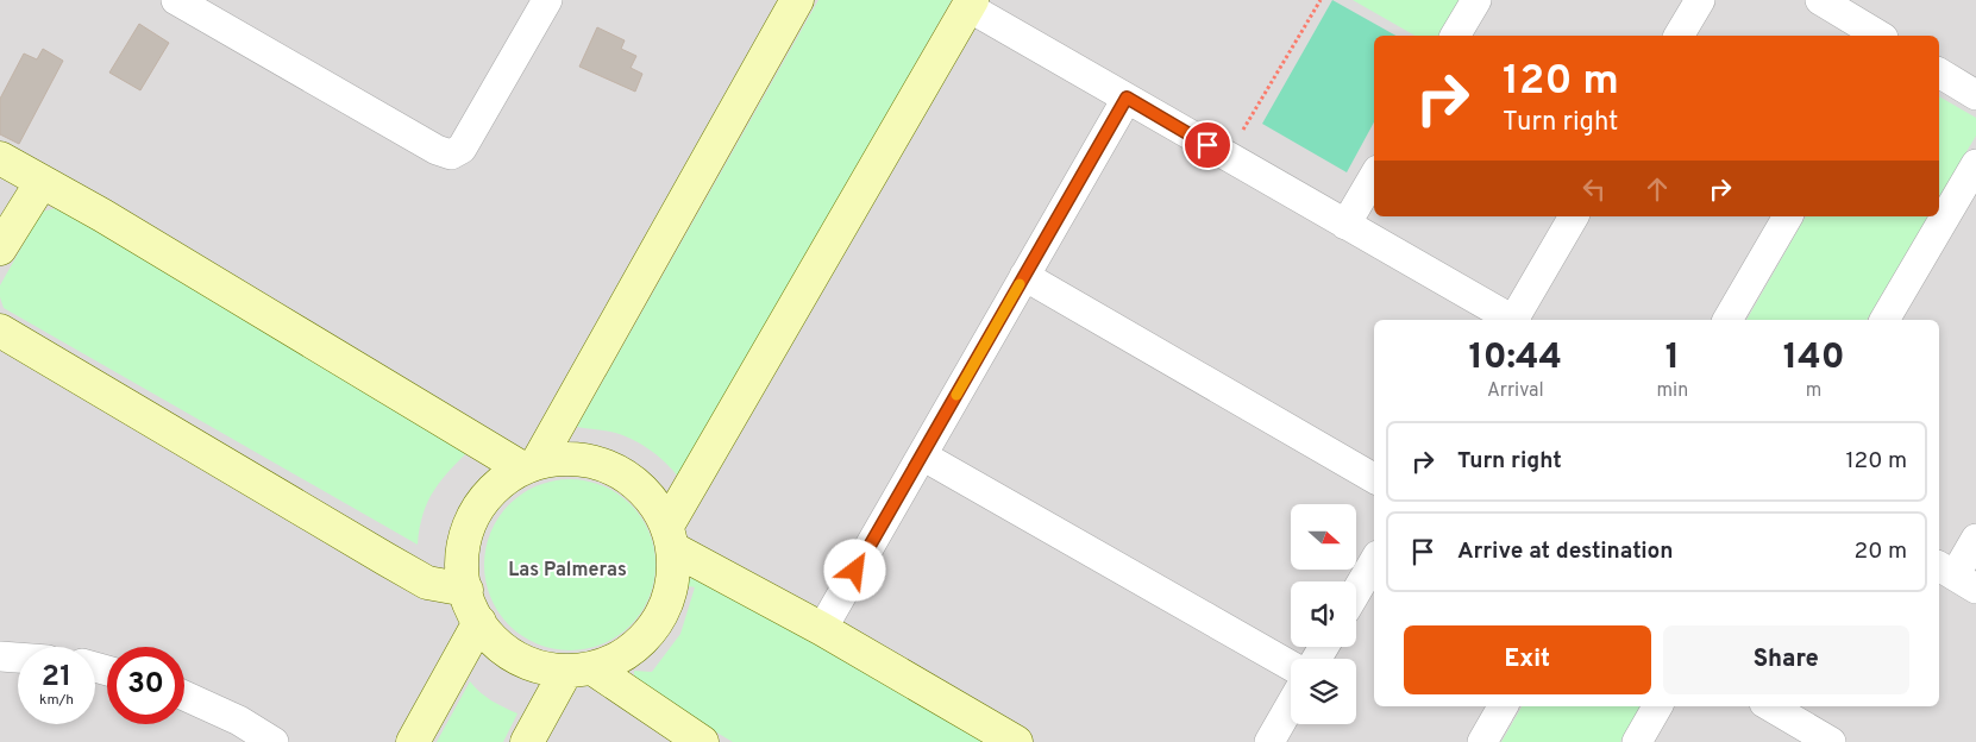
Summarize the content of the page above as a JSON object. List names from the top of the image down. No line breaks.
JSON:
{"districts":["Las Palmeras"],"north":"right","page":{"turn":["120 m","Turn right"],"eta":["10:44","Arrival","1","min","140","m"],"list":[{"name":"Turn right","value":"120 m"},{"name":"Arrive at destination","value":"20 m"}],"buttons":["Exit","Share"],"speed":"21 km/h","limit":"30"}}
